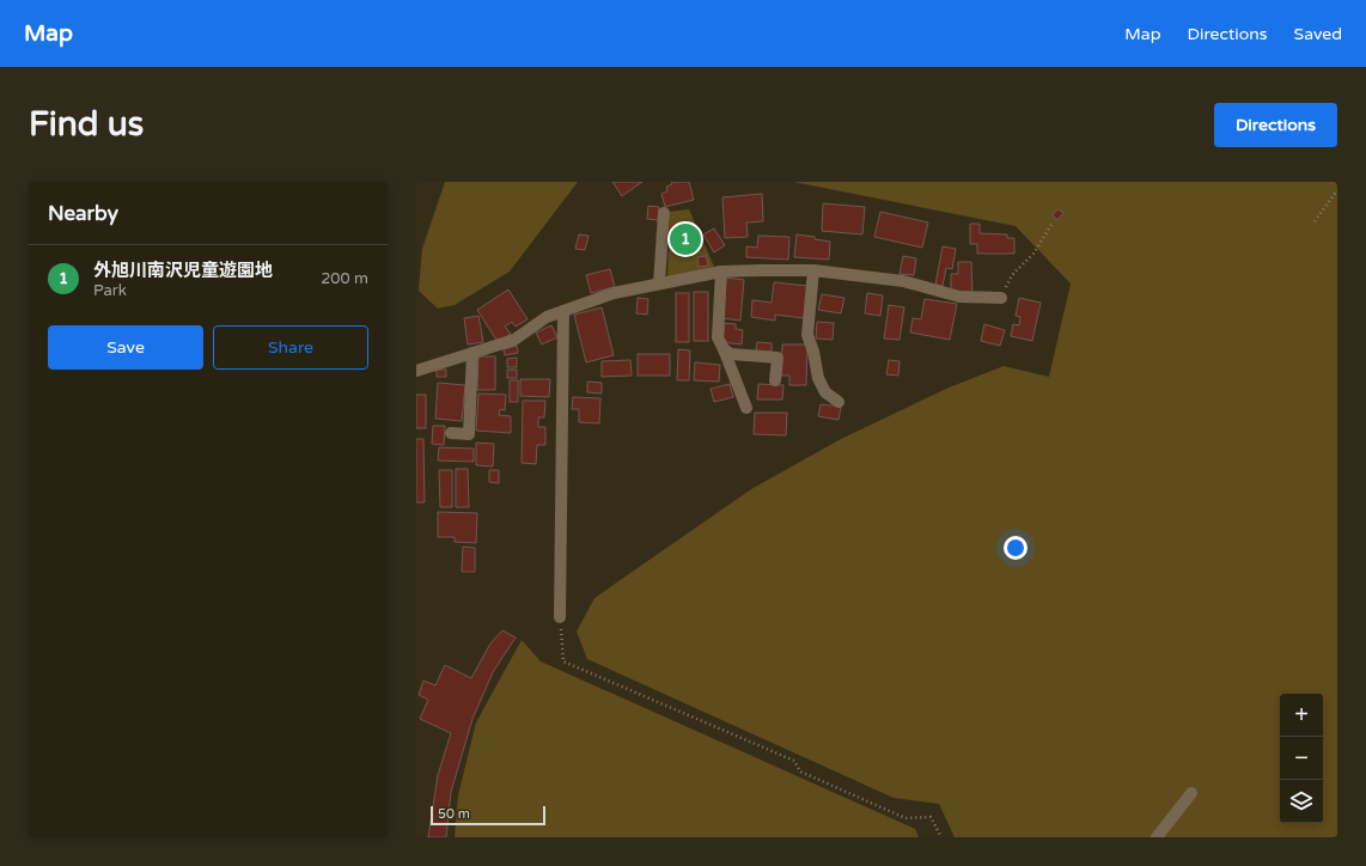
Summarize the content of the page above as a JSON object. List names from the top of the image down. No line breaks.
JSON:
{"scale_bar":"50 m","page":{"header":"Map","nav":["Map","Directions","Saved"],"buttons":["Directions",["Save","Share"]],"title":"Find us","heading":"Nearby","pins":"1","list":[{"mark":"1","name":"外旭川南沢児童遊園地","note":"Park","value":"200 m"}],"map_buttons":["+","−"],"scale":"50 m"}}
